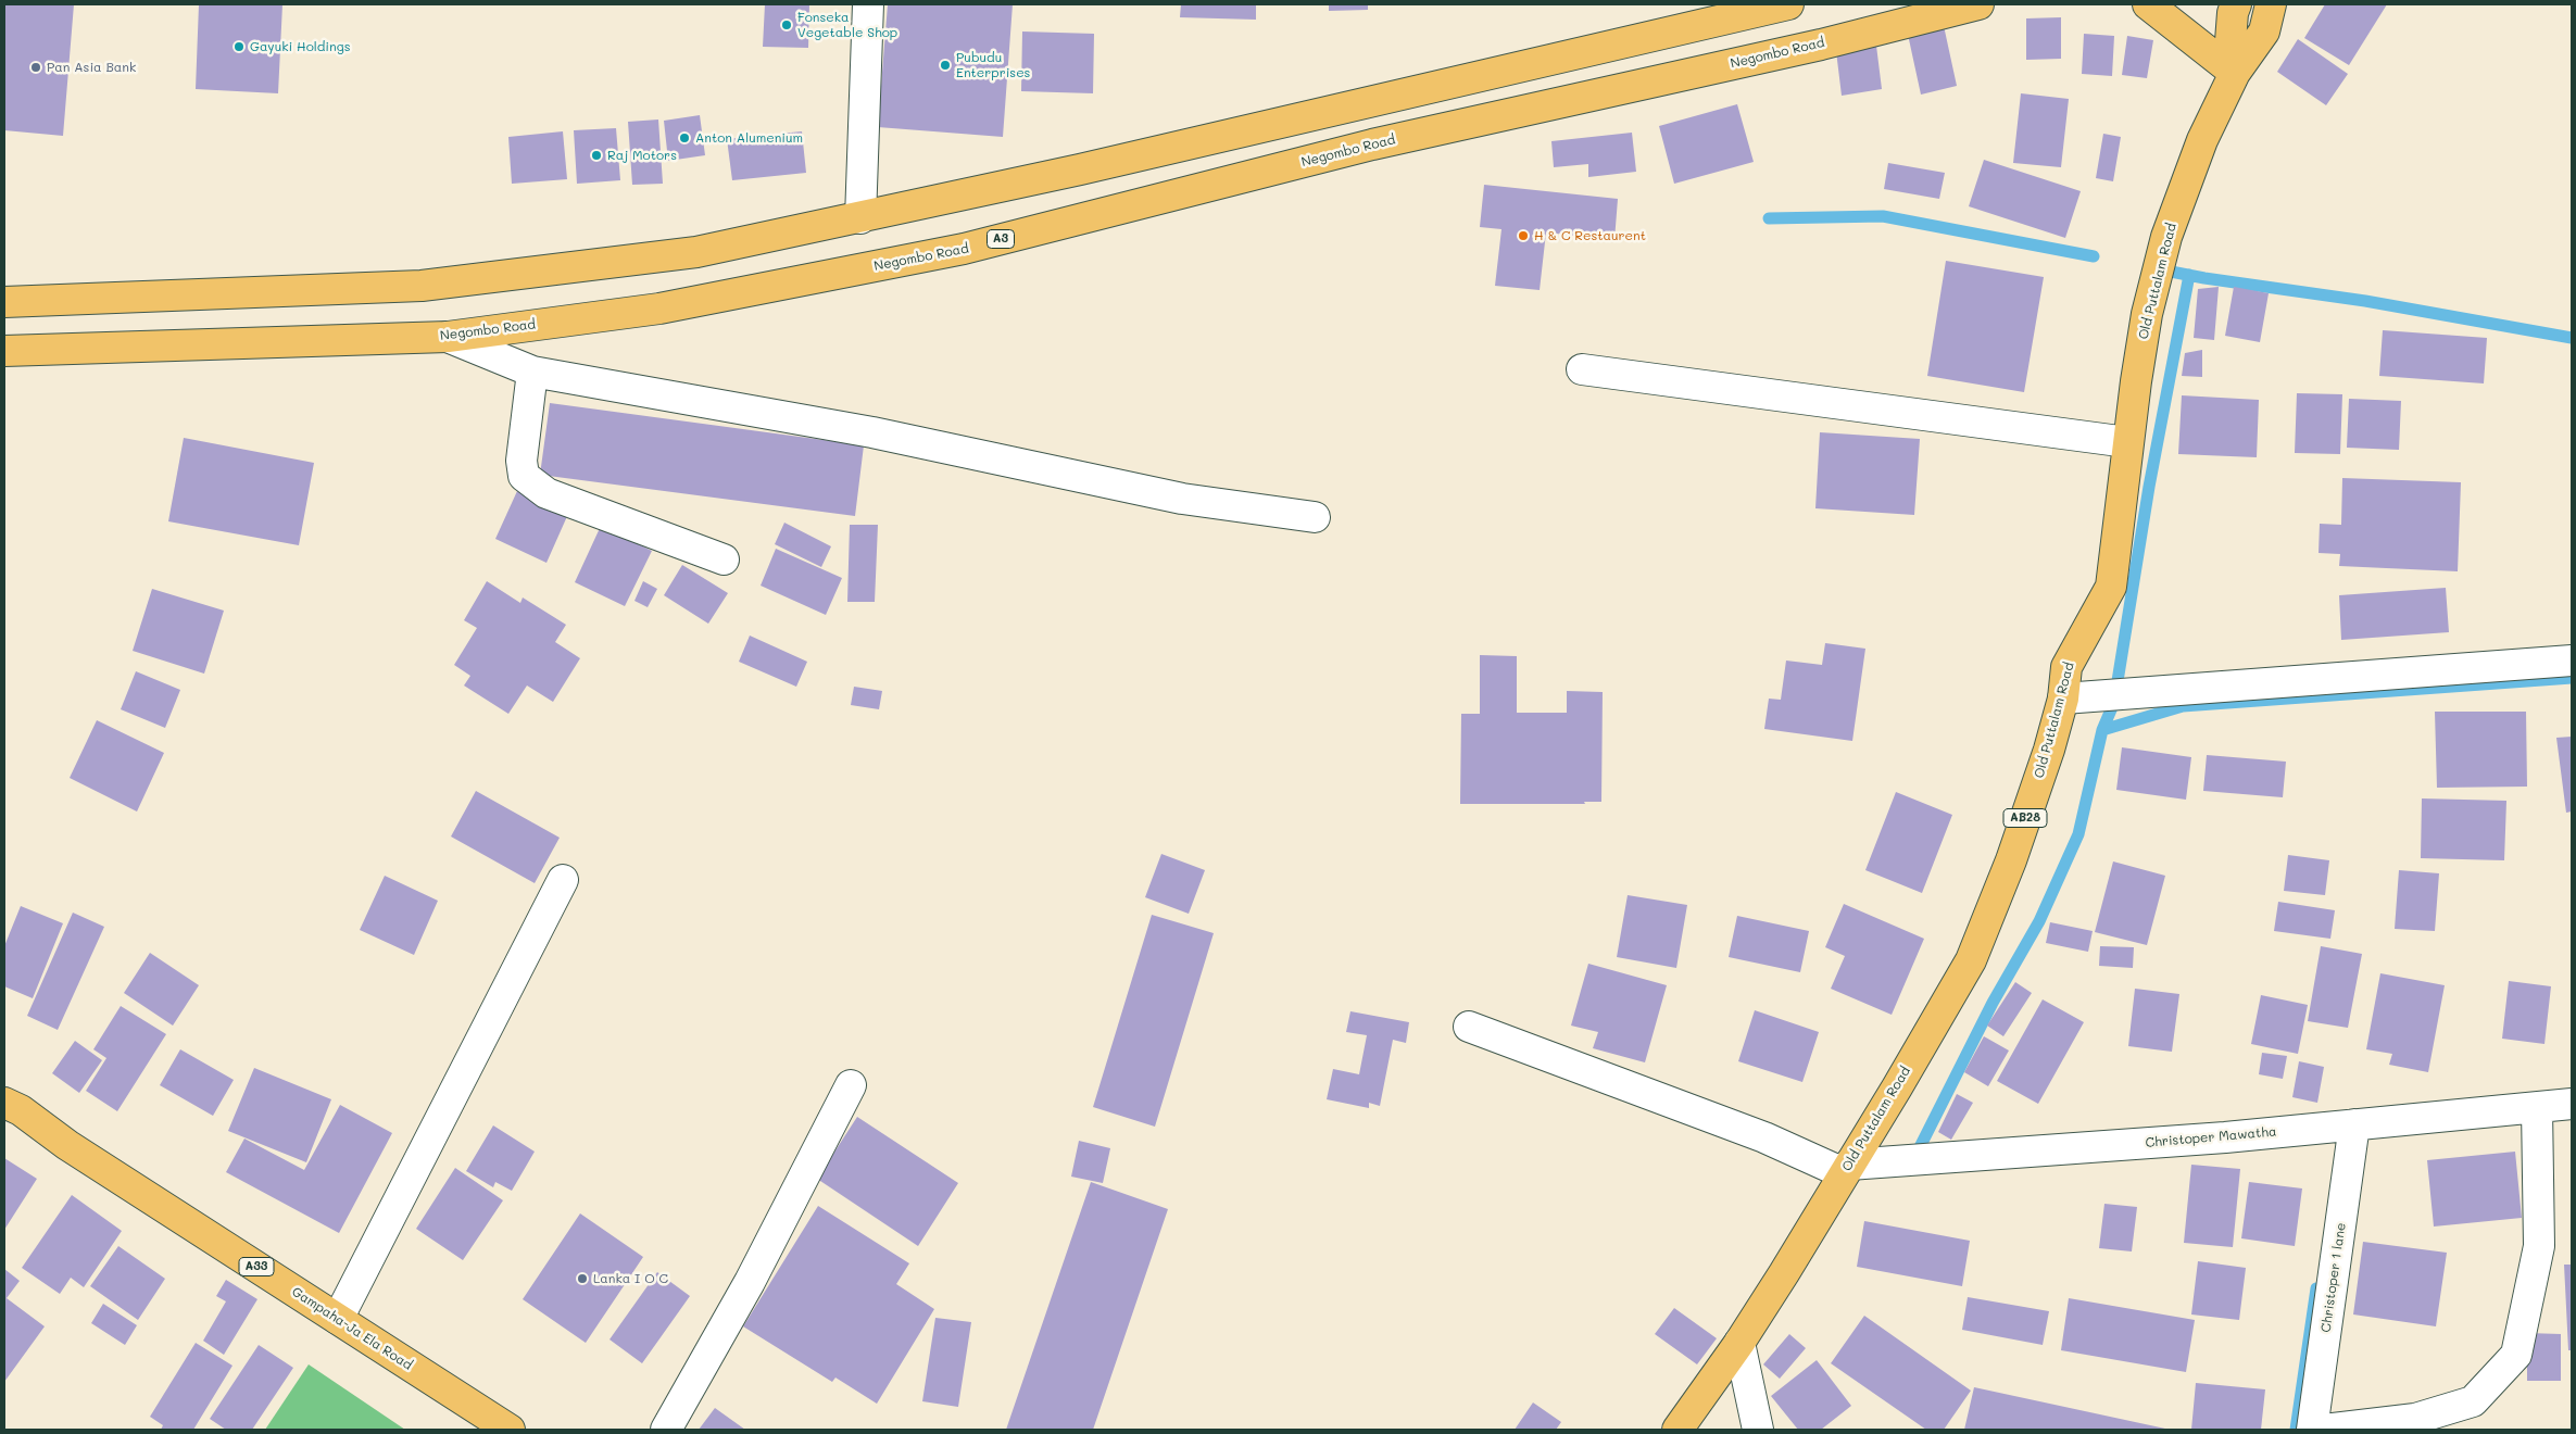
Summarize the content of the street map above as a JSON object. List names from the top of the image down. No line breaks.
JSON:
{"streets":{"main road":["Negombo Road","A3","Old Puttalam Road","AB28","A33","Gampaha-Ja Ela Road"],"street":["Christoper Mawatha","Christoper 1 lane"]},"crossings":[["Old Puttalam Road","Christoper Mawatha"],["Christoper Mawatha","Christoper 1 lane"]],"places":["Fonseka Vegetable Shop","Gayuki Holdings","Pubudu Enterprises","Pan Asia Bank","Anton Alumenium","Raj Motors","H & C Restaurent","Lanka I O C"]}
